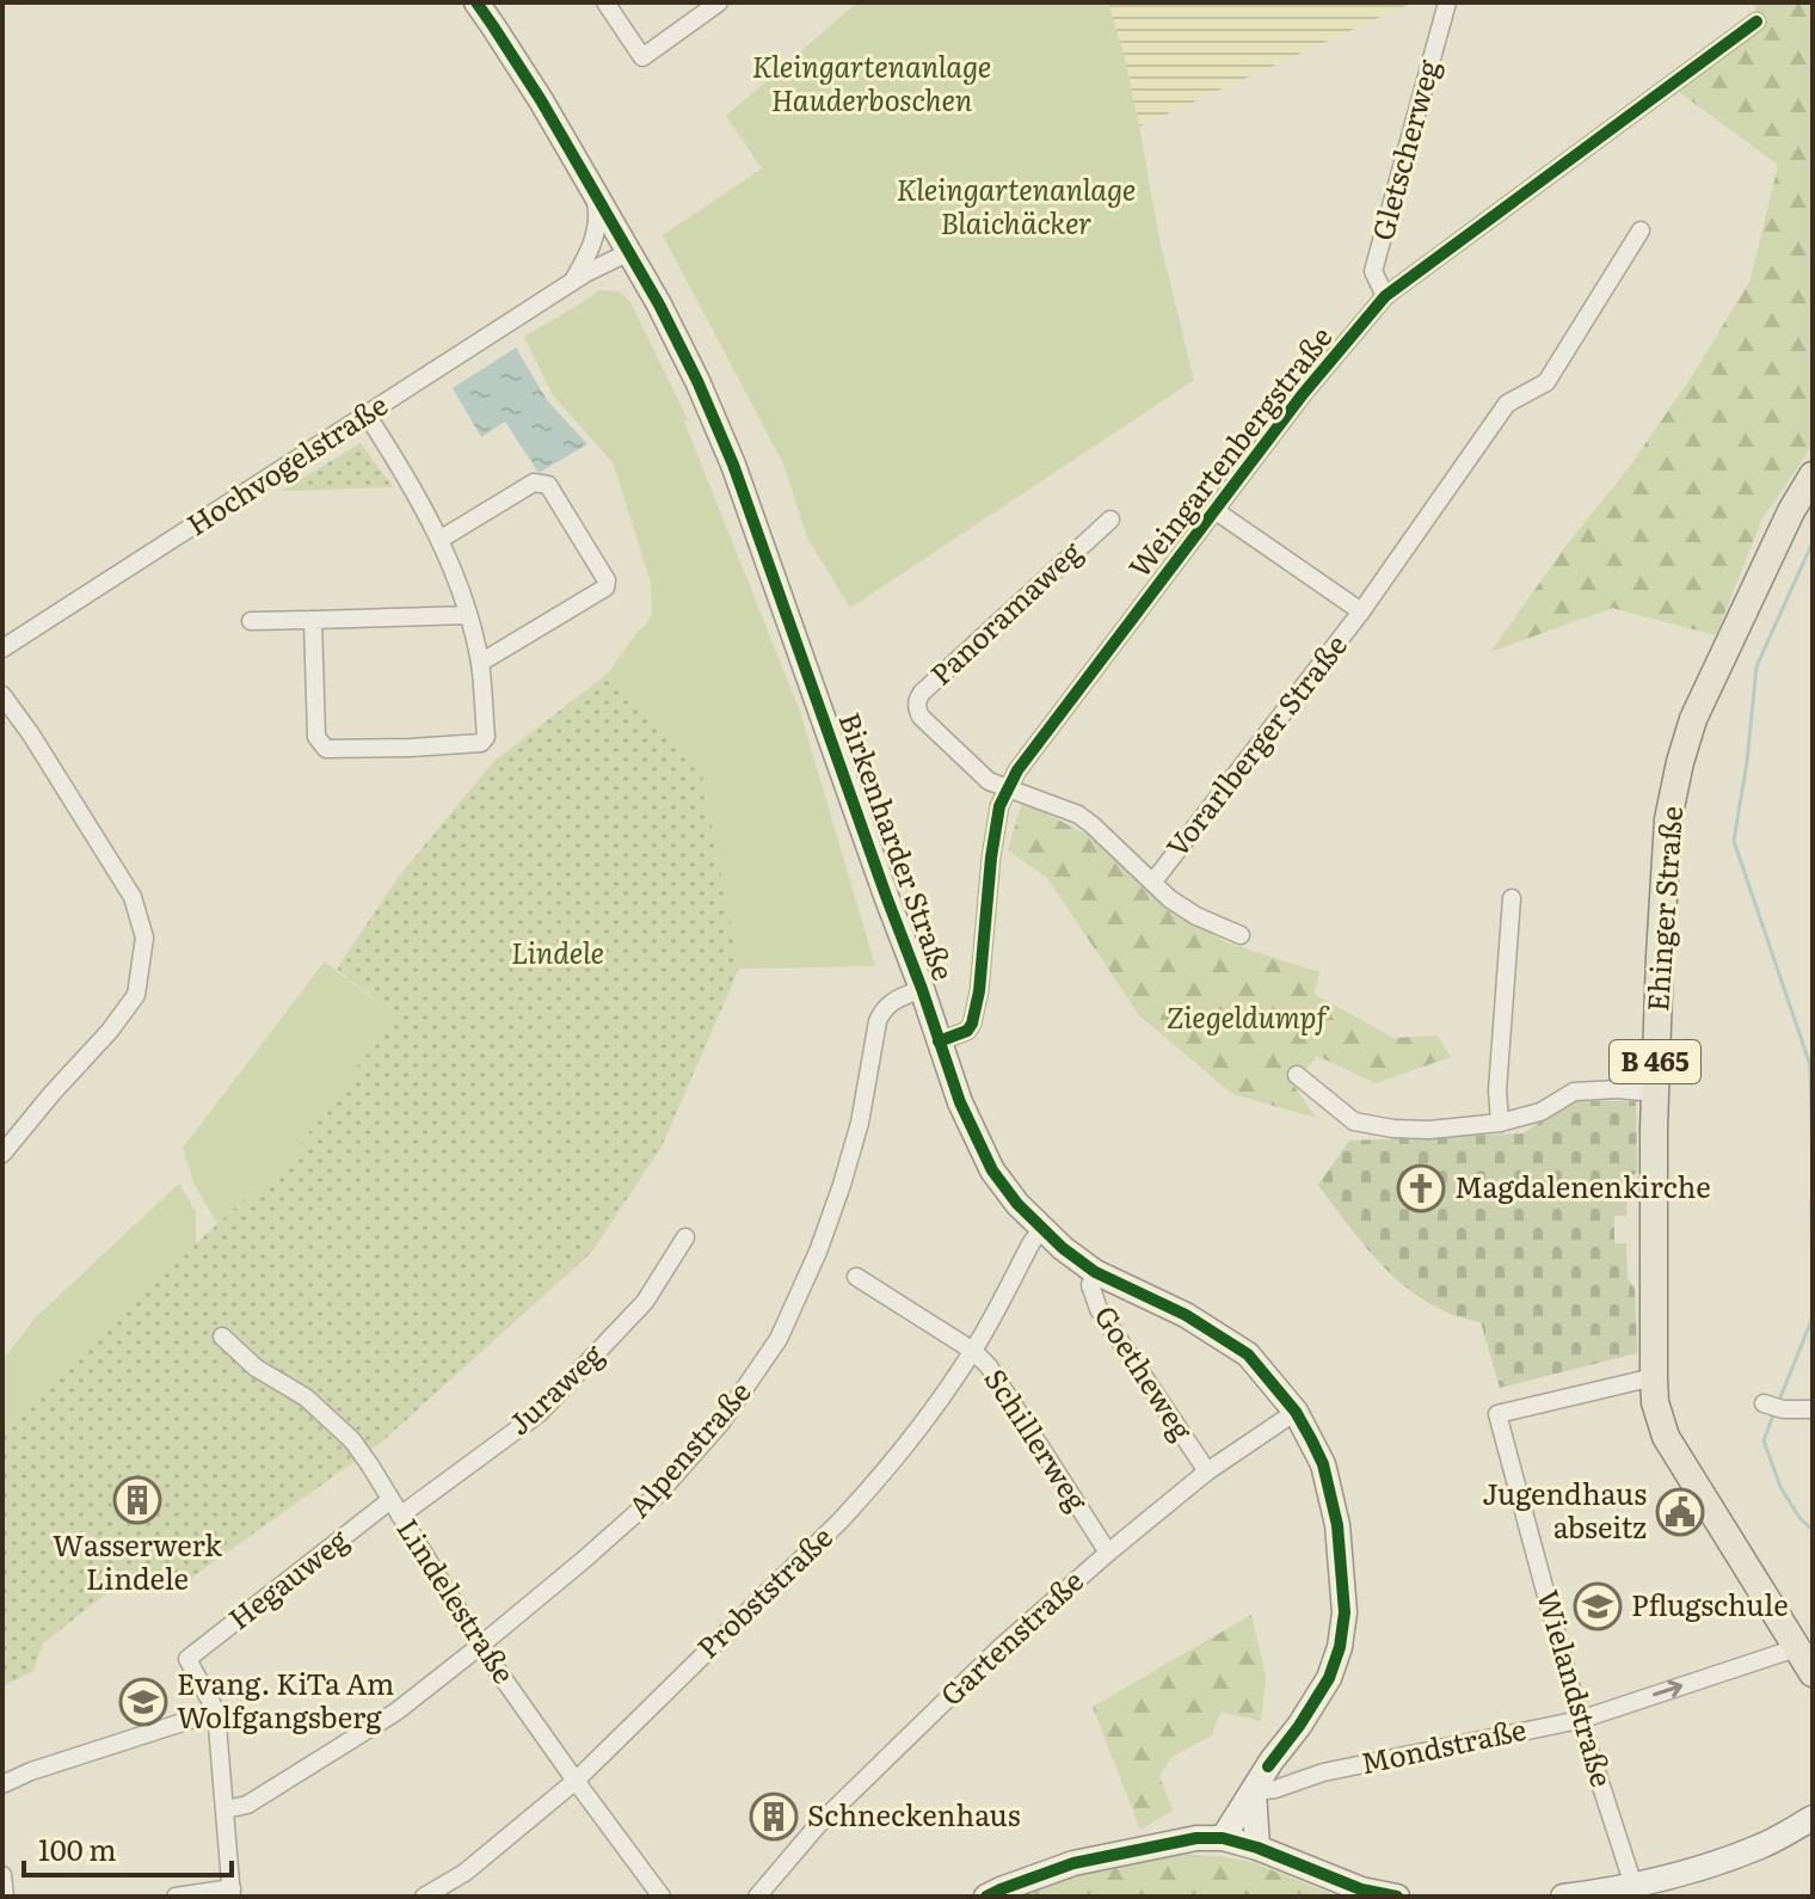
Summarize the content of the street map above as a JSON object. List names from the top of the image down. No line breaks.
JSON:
{"streets":{"main road":["Birkenharder Straße","Ehinger Straße","B 465"],"street":["Gletscherweg","Weingartenbergstraße","Hochvogelstraße","Panoramaweg","Vorarlberger Straße","Goetheweg","Juraweg","Schillerweg","Alpenstraße","Hegauweg","Probststraße","Lindelestraße","Gartenstraße","Wielandstraße","Mondstraße"]},"crossings":[["Gletscherweg","Weingartenbergstraße"],["Weingartenbergstraße","Panoramaweg"],["Weingartenbergstraße","Vorarlberger Straße"],["Weingartenbergstraße","Birkenharder Straße"],["Hochvogelstraße","Birkenharder Straße"],["Panoramaweg","Vorarlberger Straße"],["Birkenharder Straße","Goetheweg"],["Birkenharder Straße","Alpenstraße"],["Birkenharder Straße","Probststraße"],["Birkenharder Straße","Gartenstraße"],["Birkenharder Straße","Mondstraße"],["Ehinger Straße","Wielandstraße"],["Ehinger Straße","Mondstraße"],["Goetheweg","Gartenstraße"],["Juraweg","Hegauweg"],["Juraweg","Lindelestraße"],["Schillerweg","Probststraße"],["Schillerweg","Gartenstraße"],["Alpenstraße","Lindelestraße"],["Hegauweg","Lindelestraße"],["Probststraße","Lindelestraße"],["Wielandstraße","Mondstraße"]],"one_way":["Mondstraße"],"parks":["Kleingartenanlage Hauderboschen","Kleingartenanlage Blaichäcker","Lindele","Ziegeldumpf"],"places":{"church":["Magdalenenkirche"],"building":["Wasserwerk Lindele","Schneckenhaus"],"public building":["Jugendhaus abseitz"],"school or university":["Pflugschule","Evang. KiTa Am Wolfgangsberg"]},"scale_bar":"100 m"}
